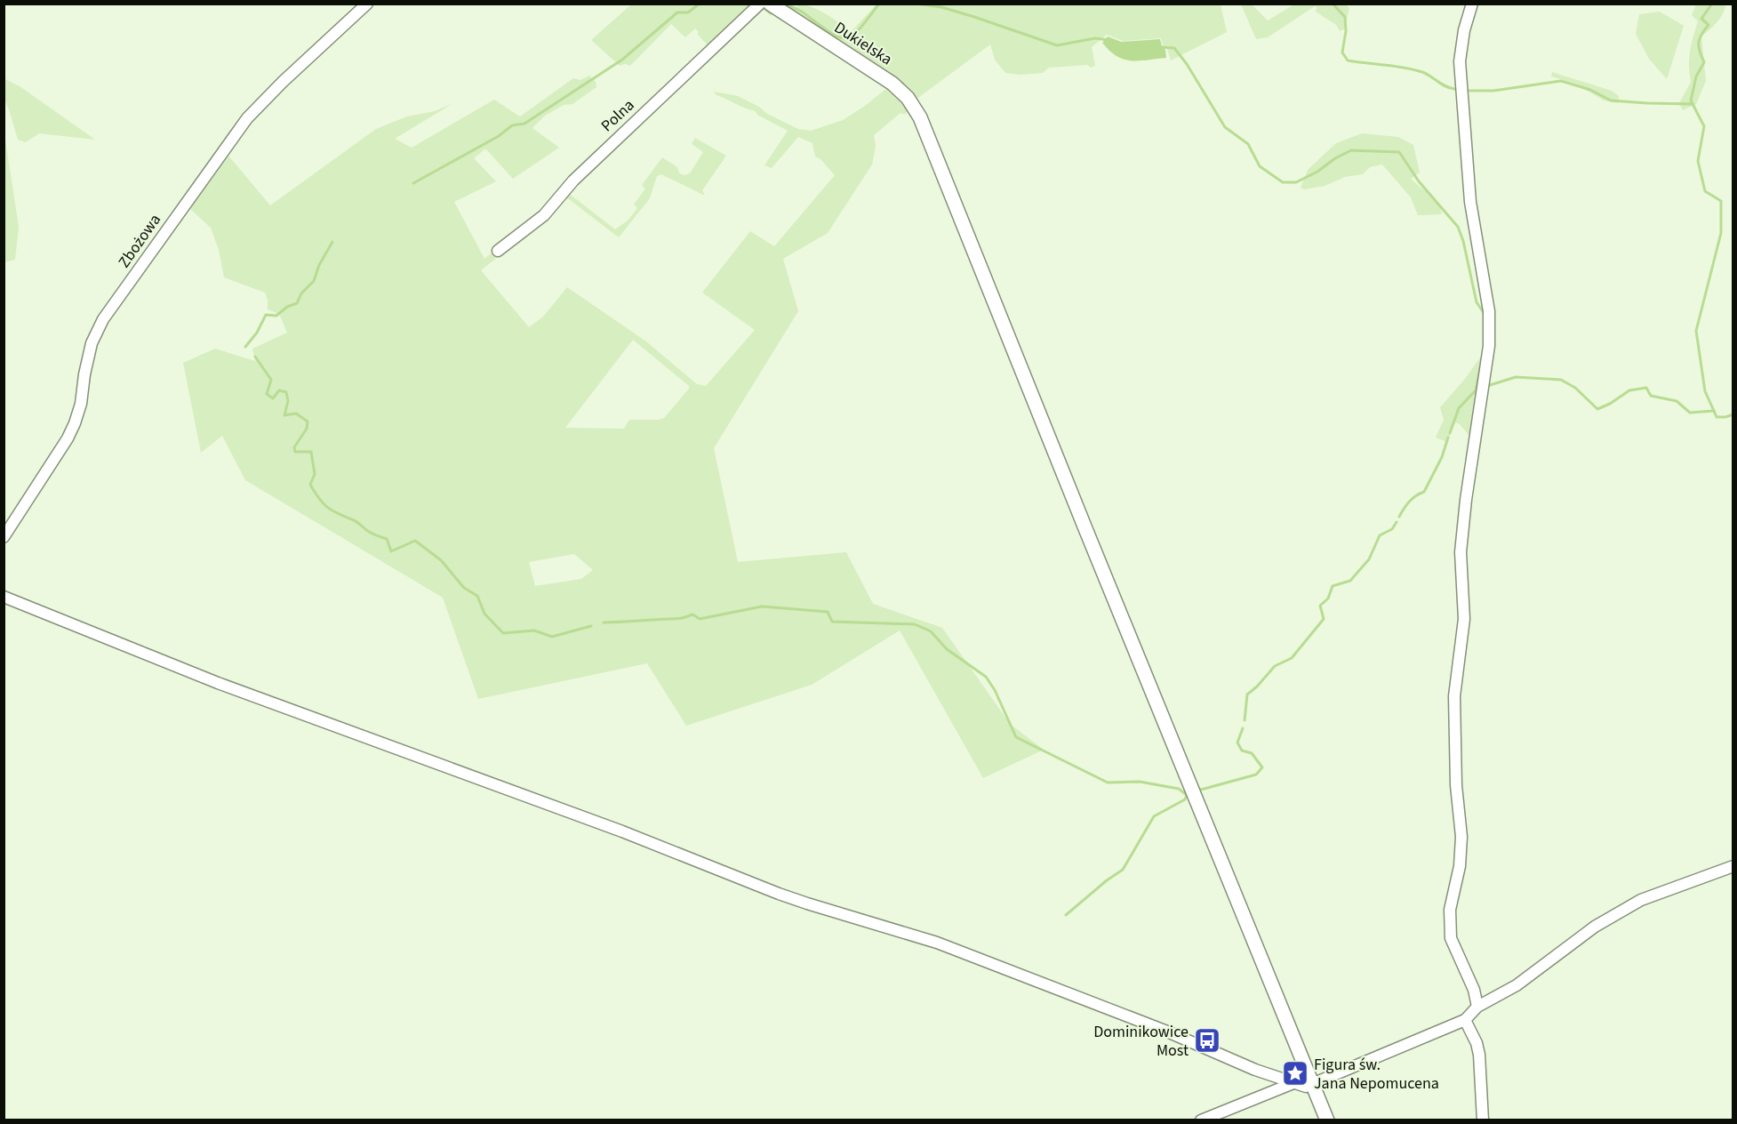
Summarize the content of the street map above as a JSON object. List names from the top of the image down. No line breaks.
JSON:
{"streets":{"main road":["Dukielska"],"street":["Polna","Zbożowa"]},"places":{"bus stop":["Dominikowice Most"],"place":["Figura św. Jana Nepomucena"]}}
